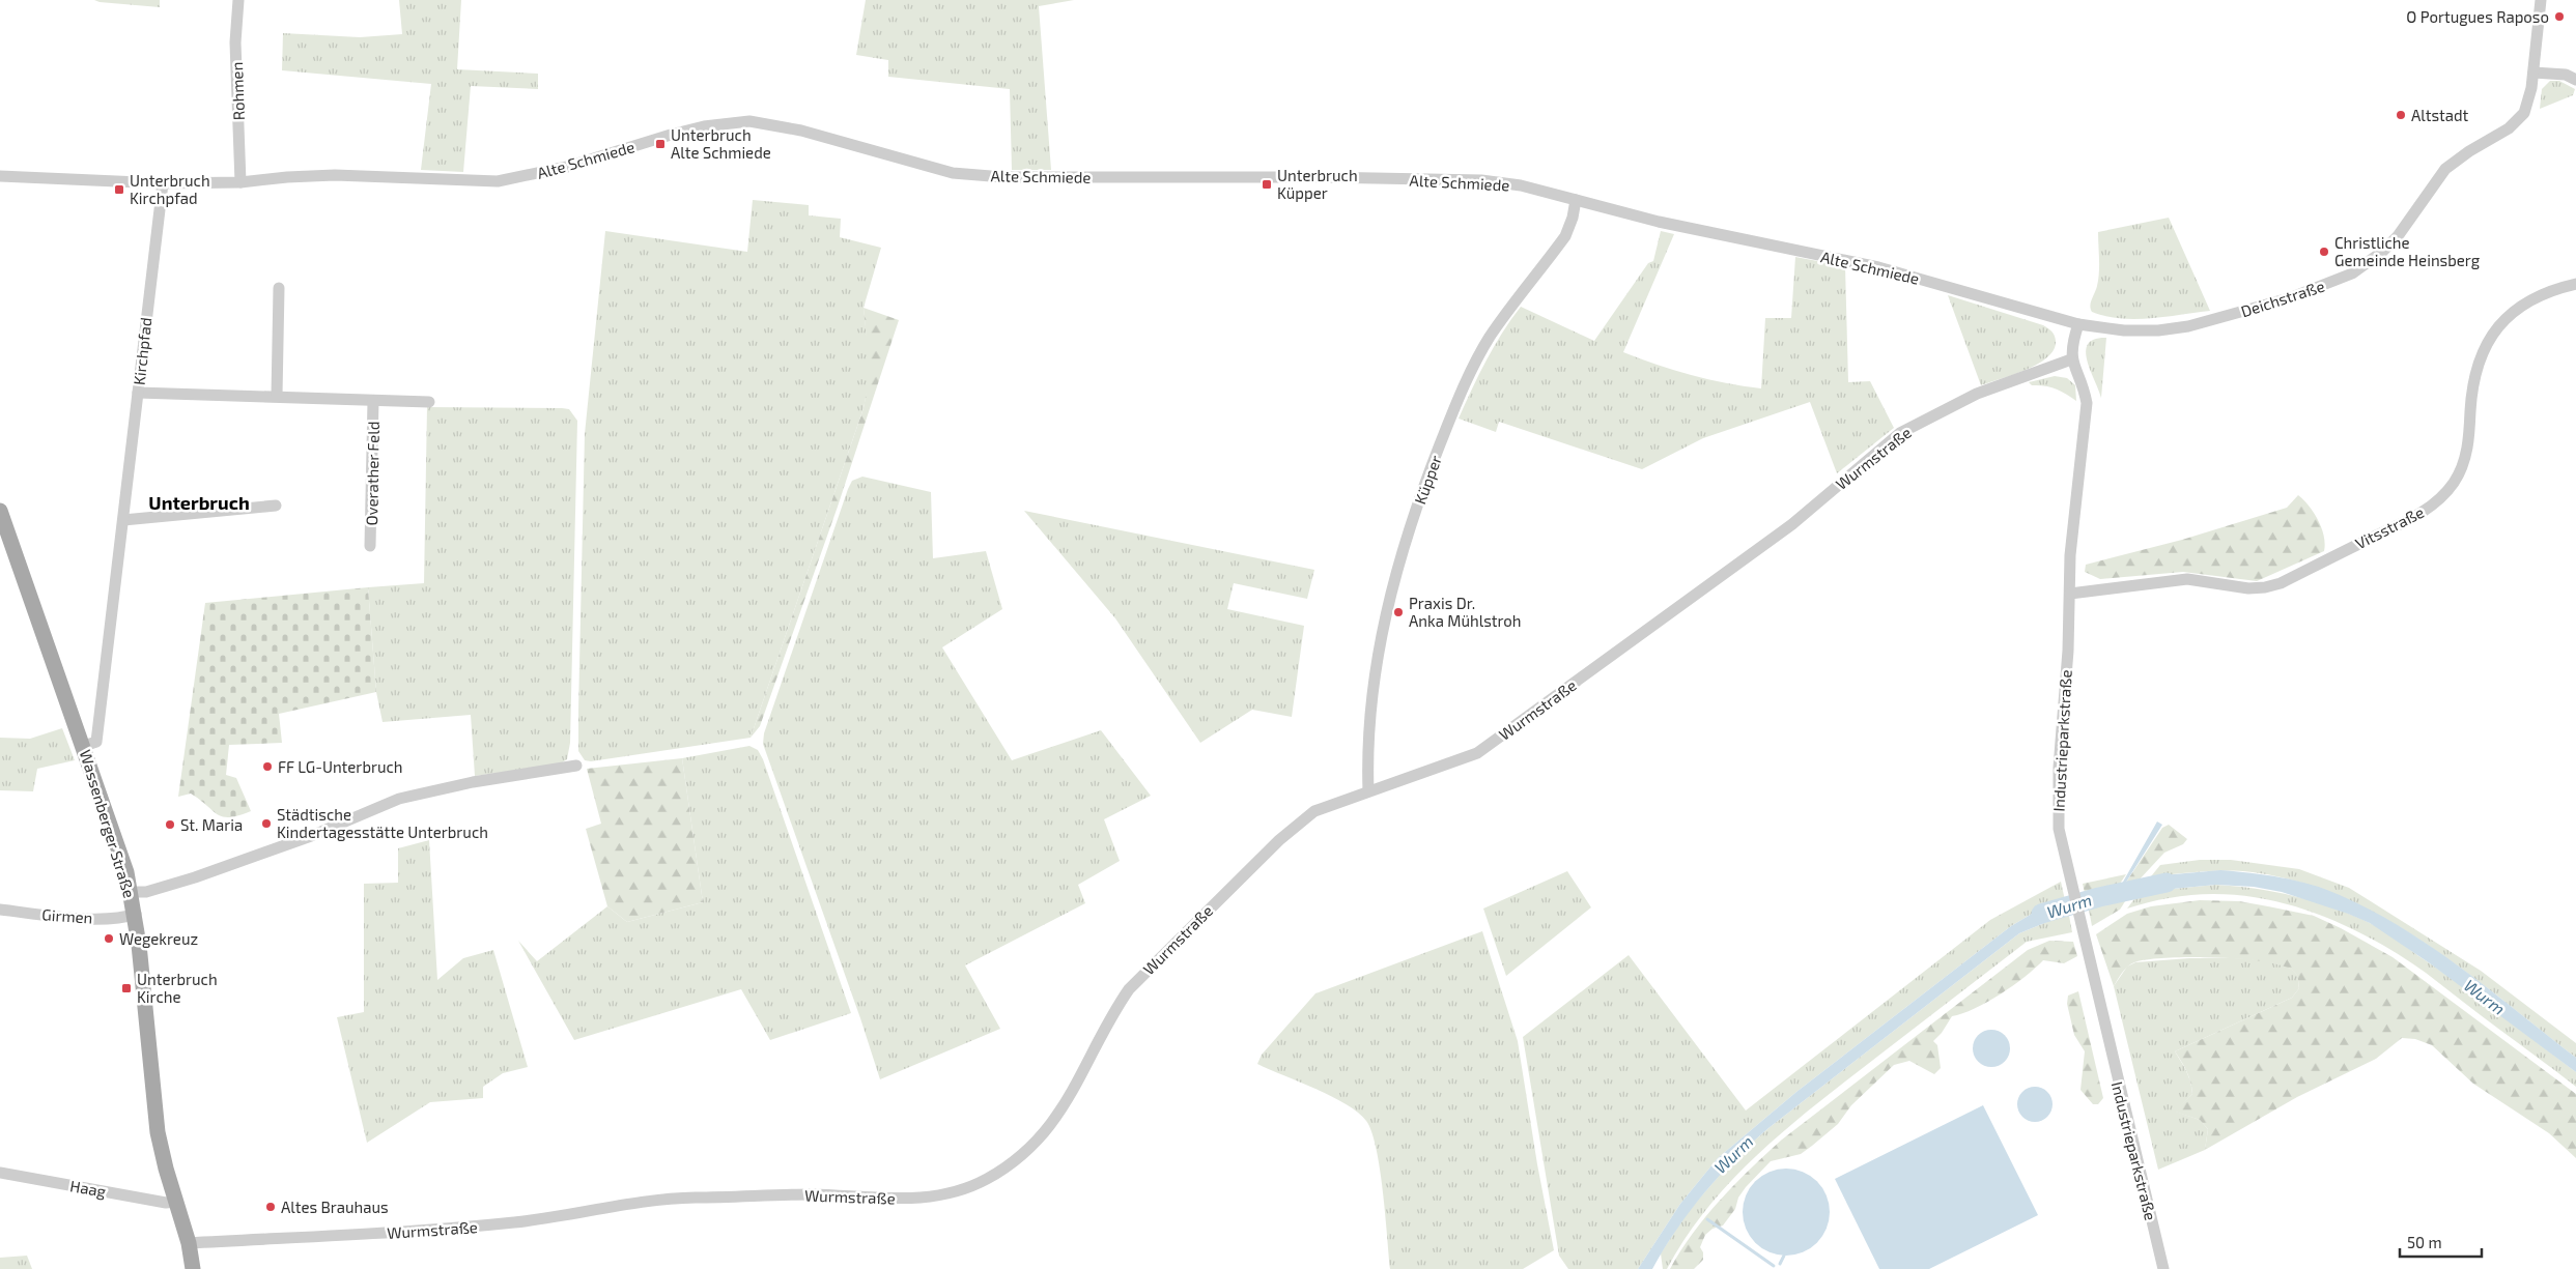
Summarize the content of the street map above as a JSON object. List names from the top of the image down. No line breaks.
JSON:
{"streets":{"main road":["Wassenberger Straße"],"street":["Rohmen","Alte Schmiede","Deichstraße","Kirchpfad","Wurmstraße","Overather Feld","Küpper","Vitsstraße","Industrieparkstraße","Girmen","Haag"]},"crossings":[["Rohmen","Alte Schmiede"],["Alte Schmiede","Deichstraße"],["Alte Schmiede","Kirchpfad"],["Alte Schmiede","Küpper"],["Kirchpfad","Overather Feld"],["Kirchpfad","Wassenberger Straße"],["Wurmstraße","Küpper"],["Wurmstraße","Industrieparkstraße"],["Wurmstraße","Wassenberger Straße"],["Vitsstraße","Industrieparkstraße"],["Wassenberger Straße","Girmen"],["Wassenberger Straße","Haag"]],"districts":["Unterbruch"],"water":["Wurm"],"places":{"other":["O Portugues Raposo","Altstadt","Christliche Gemeinde Heinsberg","Praxis Dr. Anka Mühlstroh","FF LG-Unterbruch","Städtische Kindertagesstätte Unterbruch","St. Maria","Wegekreuz","Altes Brauhaus"],"transit":["Unterbruch Alte Schmiede","Unterbruch Küpper","Unterbruch Kirchpfad","Unterbruch Kirche"]},"scale_bar":"50 m"}
